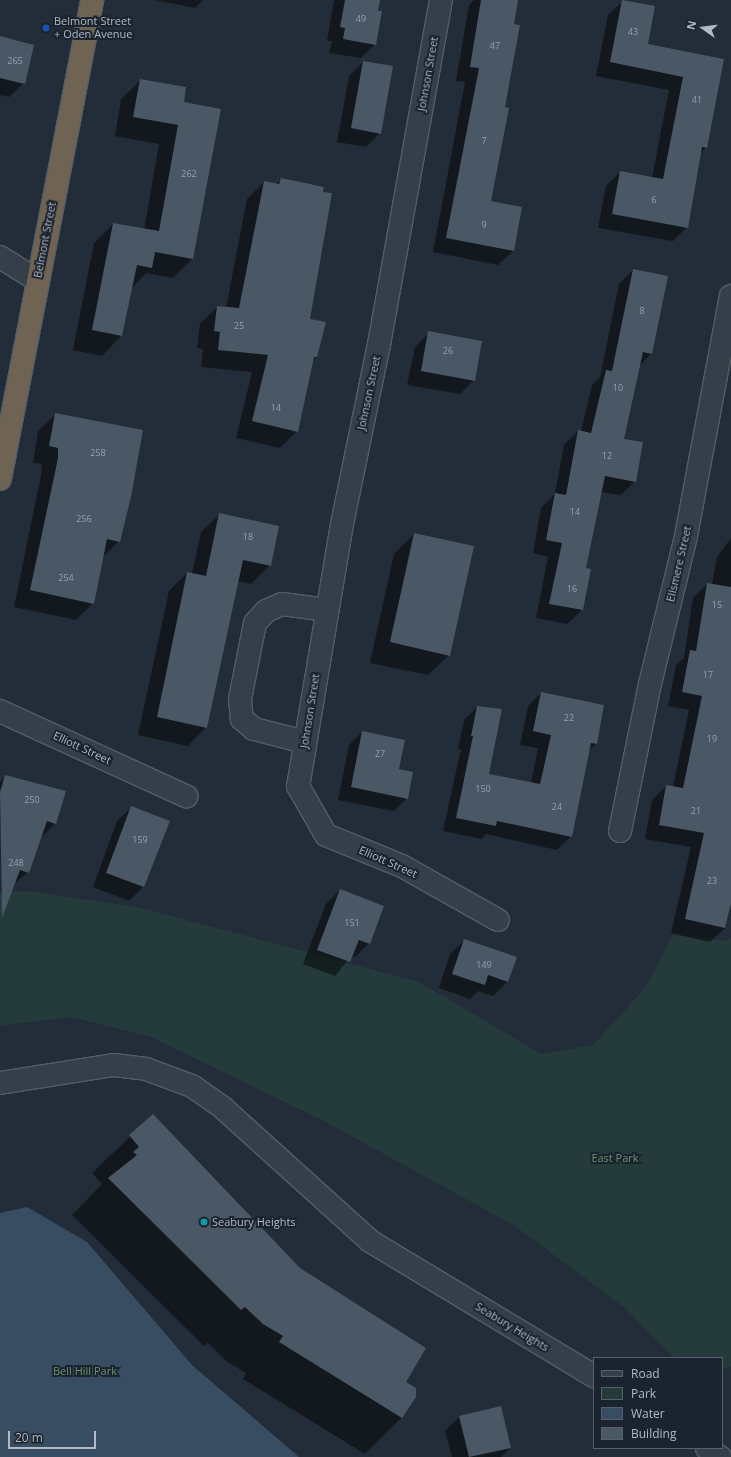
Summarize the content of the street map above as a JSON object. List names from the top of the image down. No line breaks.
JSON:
{"streets":{"highway":["Belmont Street"],"street":["Johnson Street","Ellsmere Street","Elliott Street","Seabury Heights"]},"crossings":[["Johnson Street","Elliott Street"]],"parks":["East Park","Bell Hill Park"],"places":["Belmont Street + Oden Avenue","Seabury Heights"],"house_numbers":["49","43","47","265","41","7","262","6","9","8","25","26","10","14","258","12","14","256","18","254","16","15","17","22","19","27","150","250","24","21","159","248","23","151","149"],"legend":["Road","Park","Water","Building"],"scale_bar":"20 m","north":"left"}
